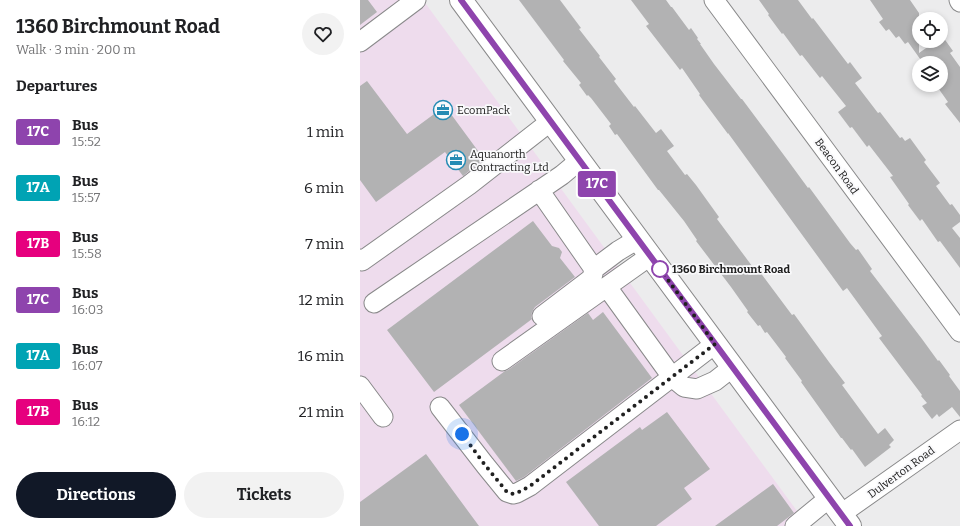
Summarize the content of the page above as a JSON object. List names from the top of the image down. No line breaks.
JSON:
{"streets":{"street":["Beacon Road","Dulverton Road"]},"places":{"office":["EcomPack","Aquanorth Contracting Ltd"],"other":["1360 Birchmount Road"]},"lines":["bus line 17C"],"page":{"heading":[["1360 Birchmount Road","Walk · 3 min · 200 m"],"Departures"],"on_map":"17C","list":[{"mark":"17C","name":"Bus","note":"15:52","value":"1 min"},{"mark":"17A","name":"Bus","note":"15:57","value":"6 min"},{"mark":"17B","name":"Bus","note":"15:58","value":"7 min"},{"mark":"17C","name":"Bus","note":"16:03","value":"12 min"},{"mark":"17A","name":"Bus","note":"16:07","value":"16 min"},{"mark":"17B","name":"Bus","note":"16:12","value":"21 min"}],"buttons":["Directions","Tickets"]}}
